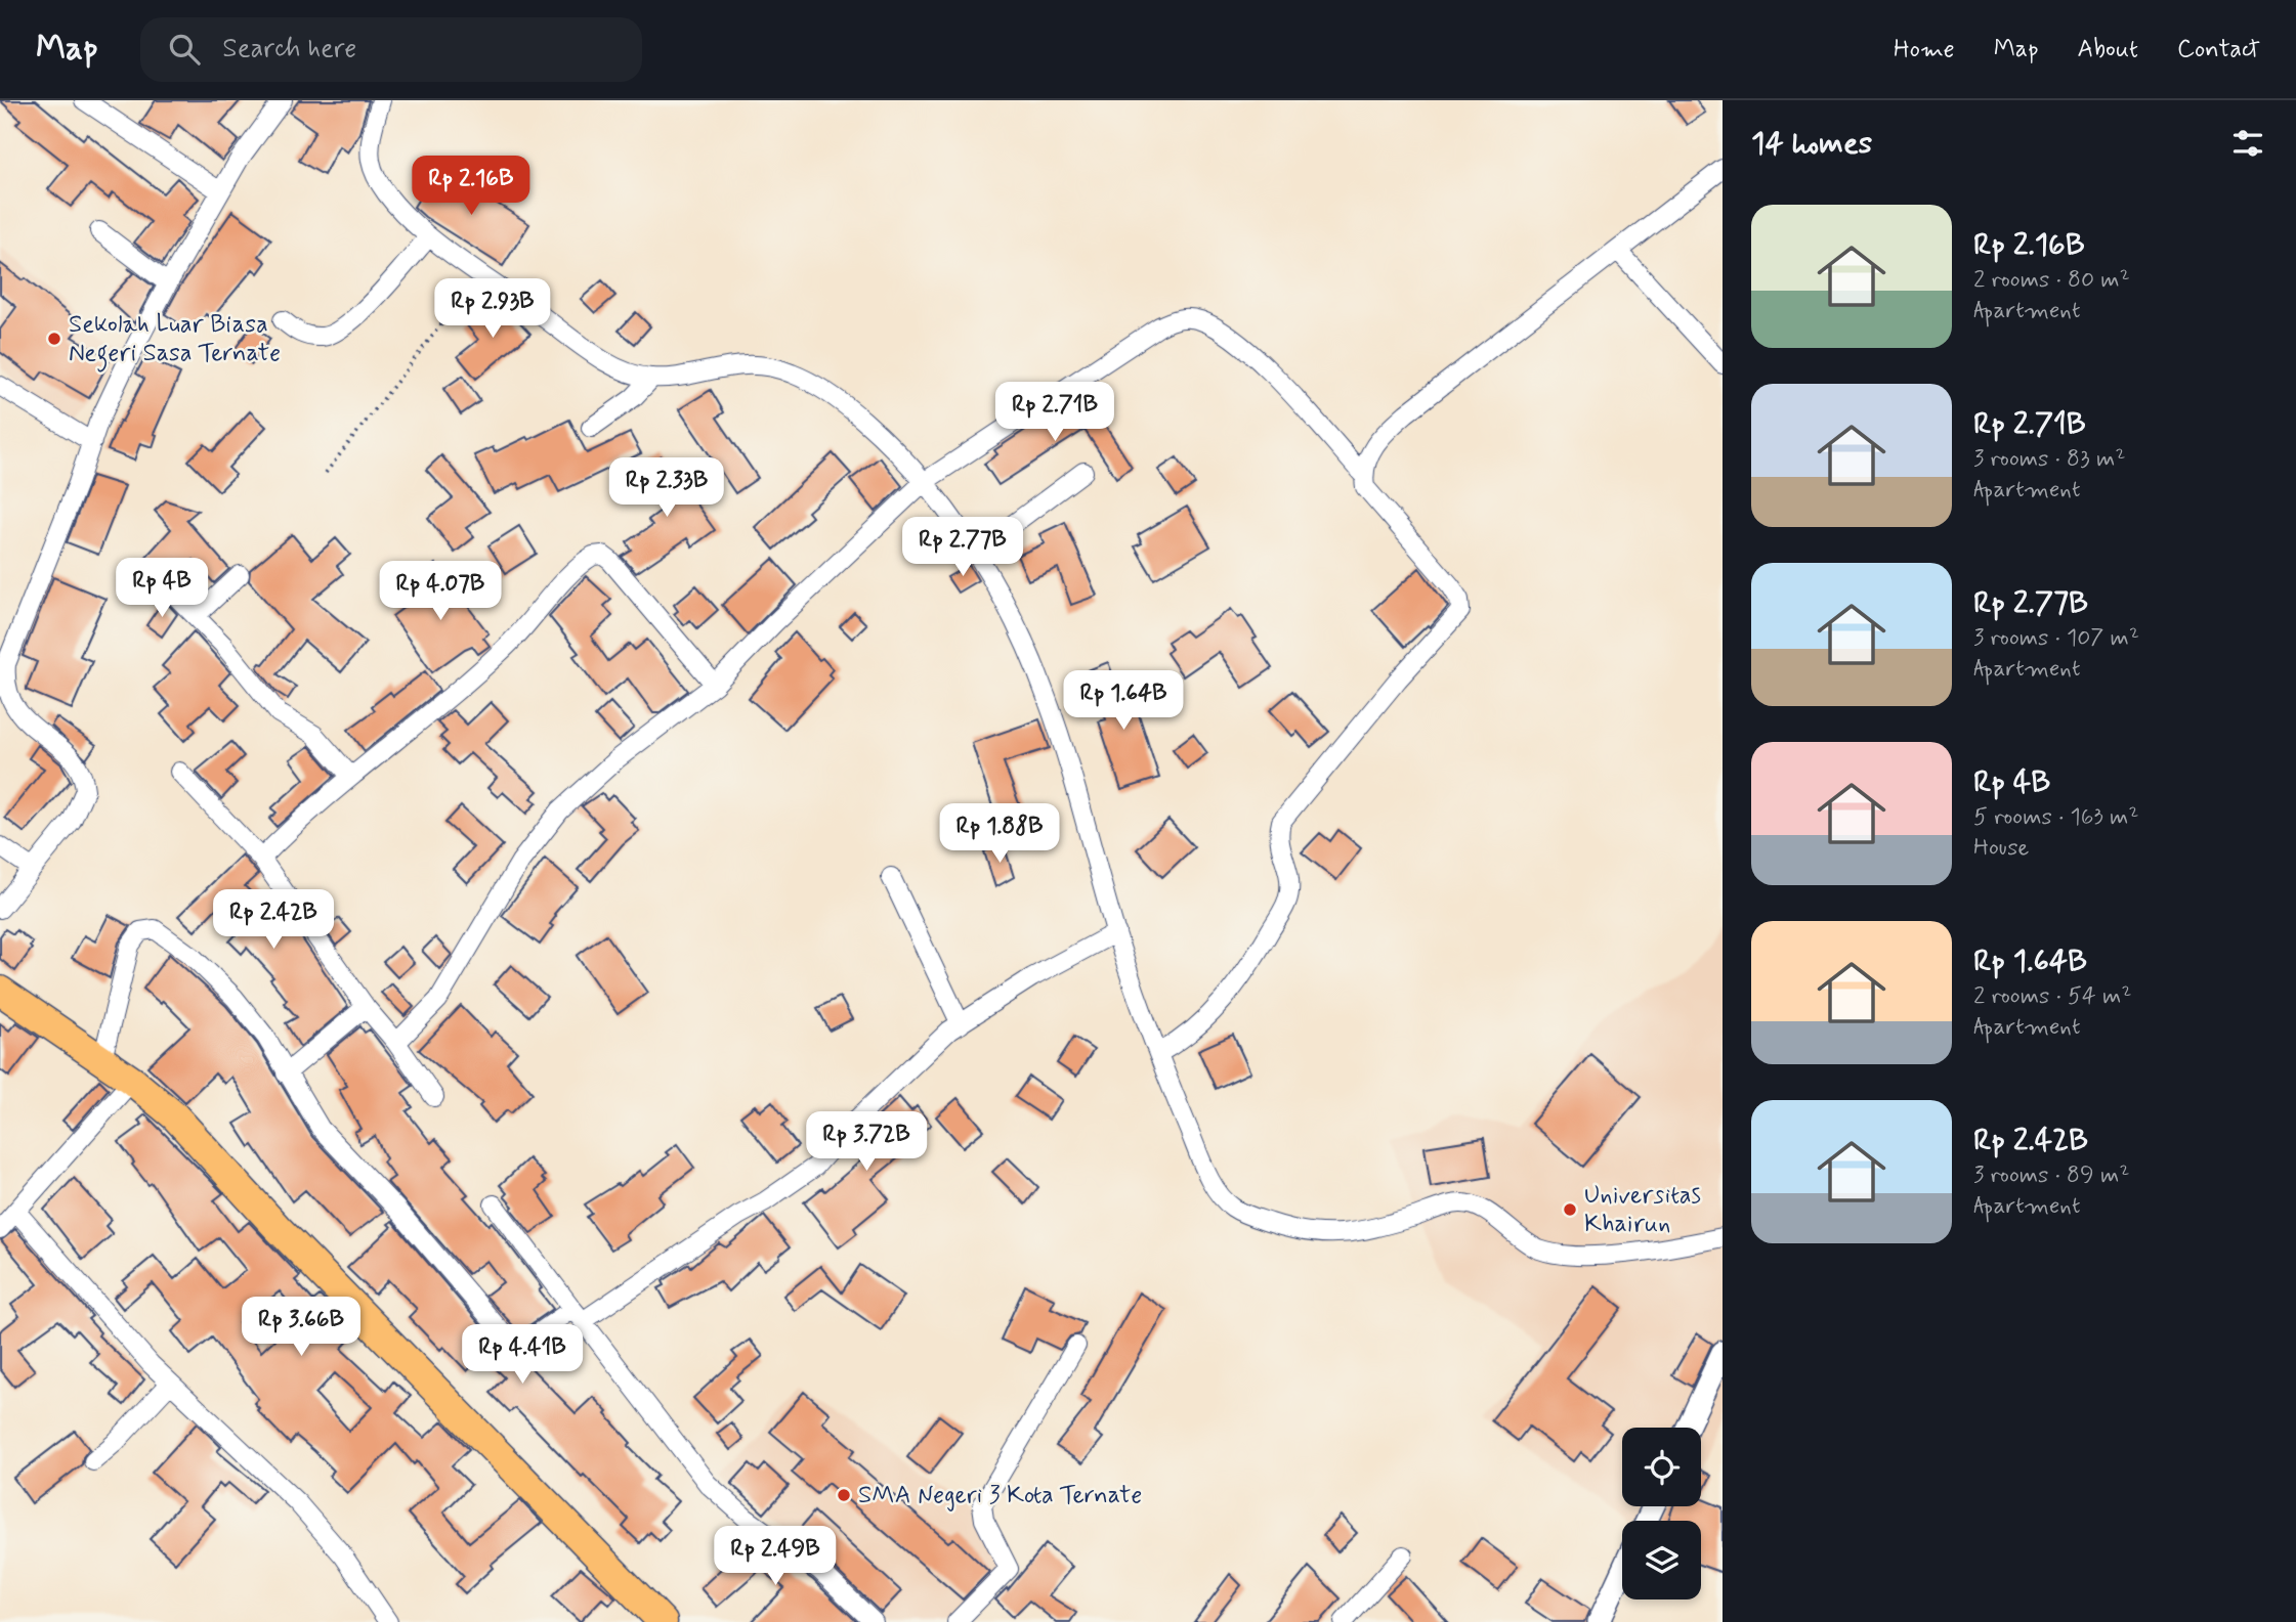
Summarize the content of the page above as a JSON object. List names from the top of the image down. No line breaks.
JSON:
{"places":["Sekolah Luar Biasa Negeri Sasa Ternate","Universitas Khairun","SMA Negeri 3 Kota Ternate"],"page":{"header":"Map","search":"Search here","nav":["Home","Map","About","Contact"],"heading":"14 homes","price":["Rp 2.16B","Rp 2.93B","Rp 2.71B","Rp 2.33B","Rp 2.77B","Rp 4B","Rp 4.07B","Rp 1.64B","Rp 1.88B","Rp 2.42B","Rp 3.72B","Rp 3.66B","Rp 4.41B","Rp 2.49B"],"list":[{"name":"Rp 2.16B","note":"2 rooms · 80 m² · Apartment"},{"name":"Rp 2.71B","note":"3 rooms · 83 m² · Apartment"},{"name":"Rp 2.77B","note":"3 rooms · 107 m² · Apartment"},{"name":"Rp 4B","note":"5 rooms · 163 m² · House"},{"name":"Rp 1.64B","note":"2 rooms · 54 m² · Apartment"},{"name":"Rp 2.42B","note":"3 rooms · 89 m² · Apartment"}]}}
